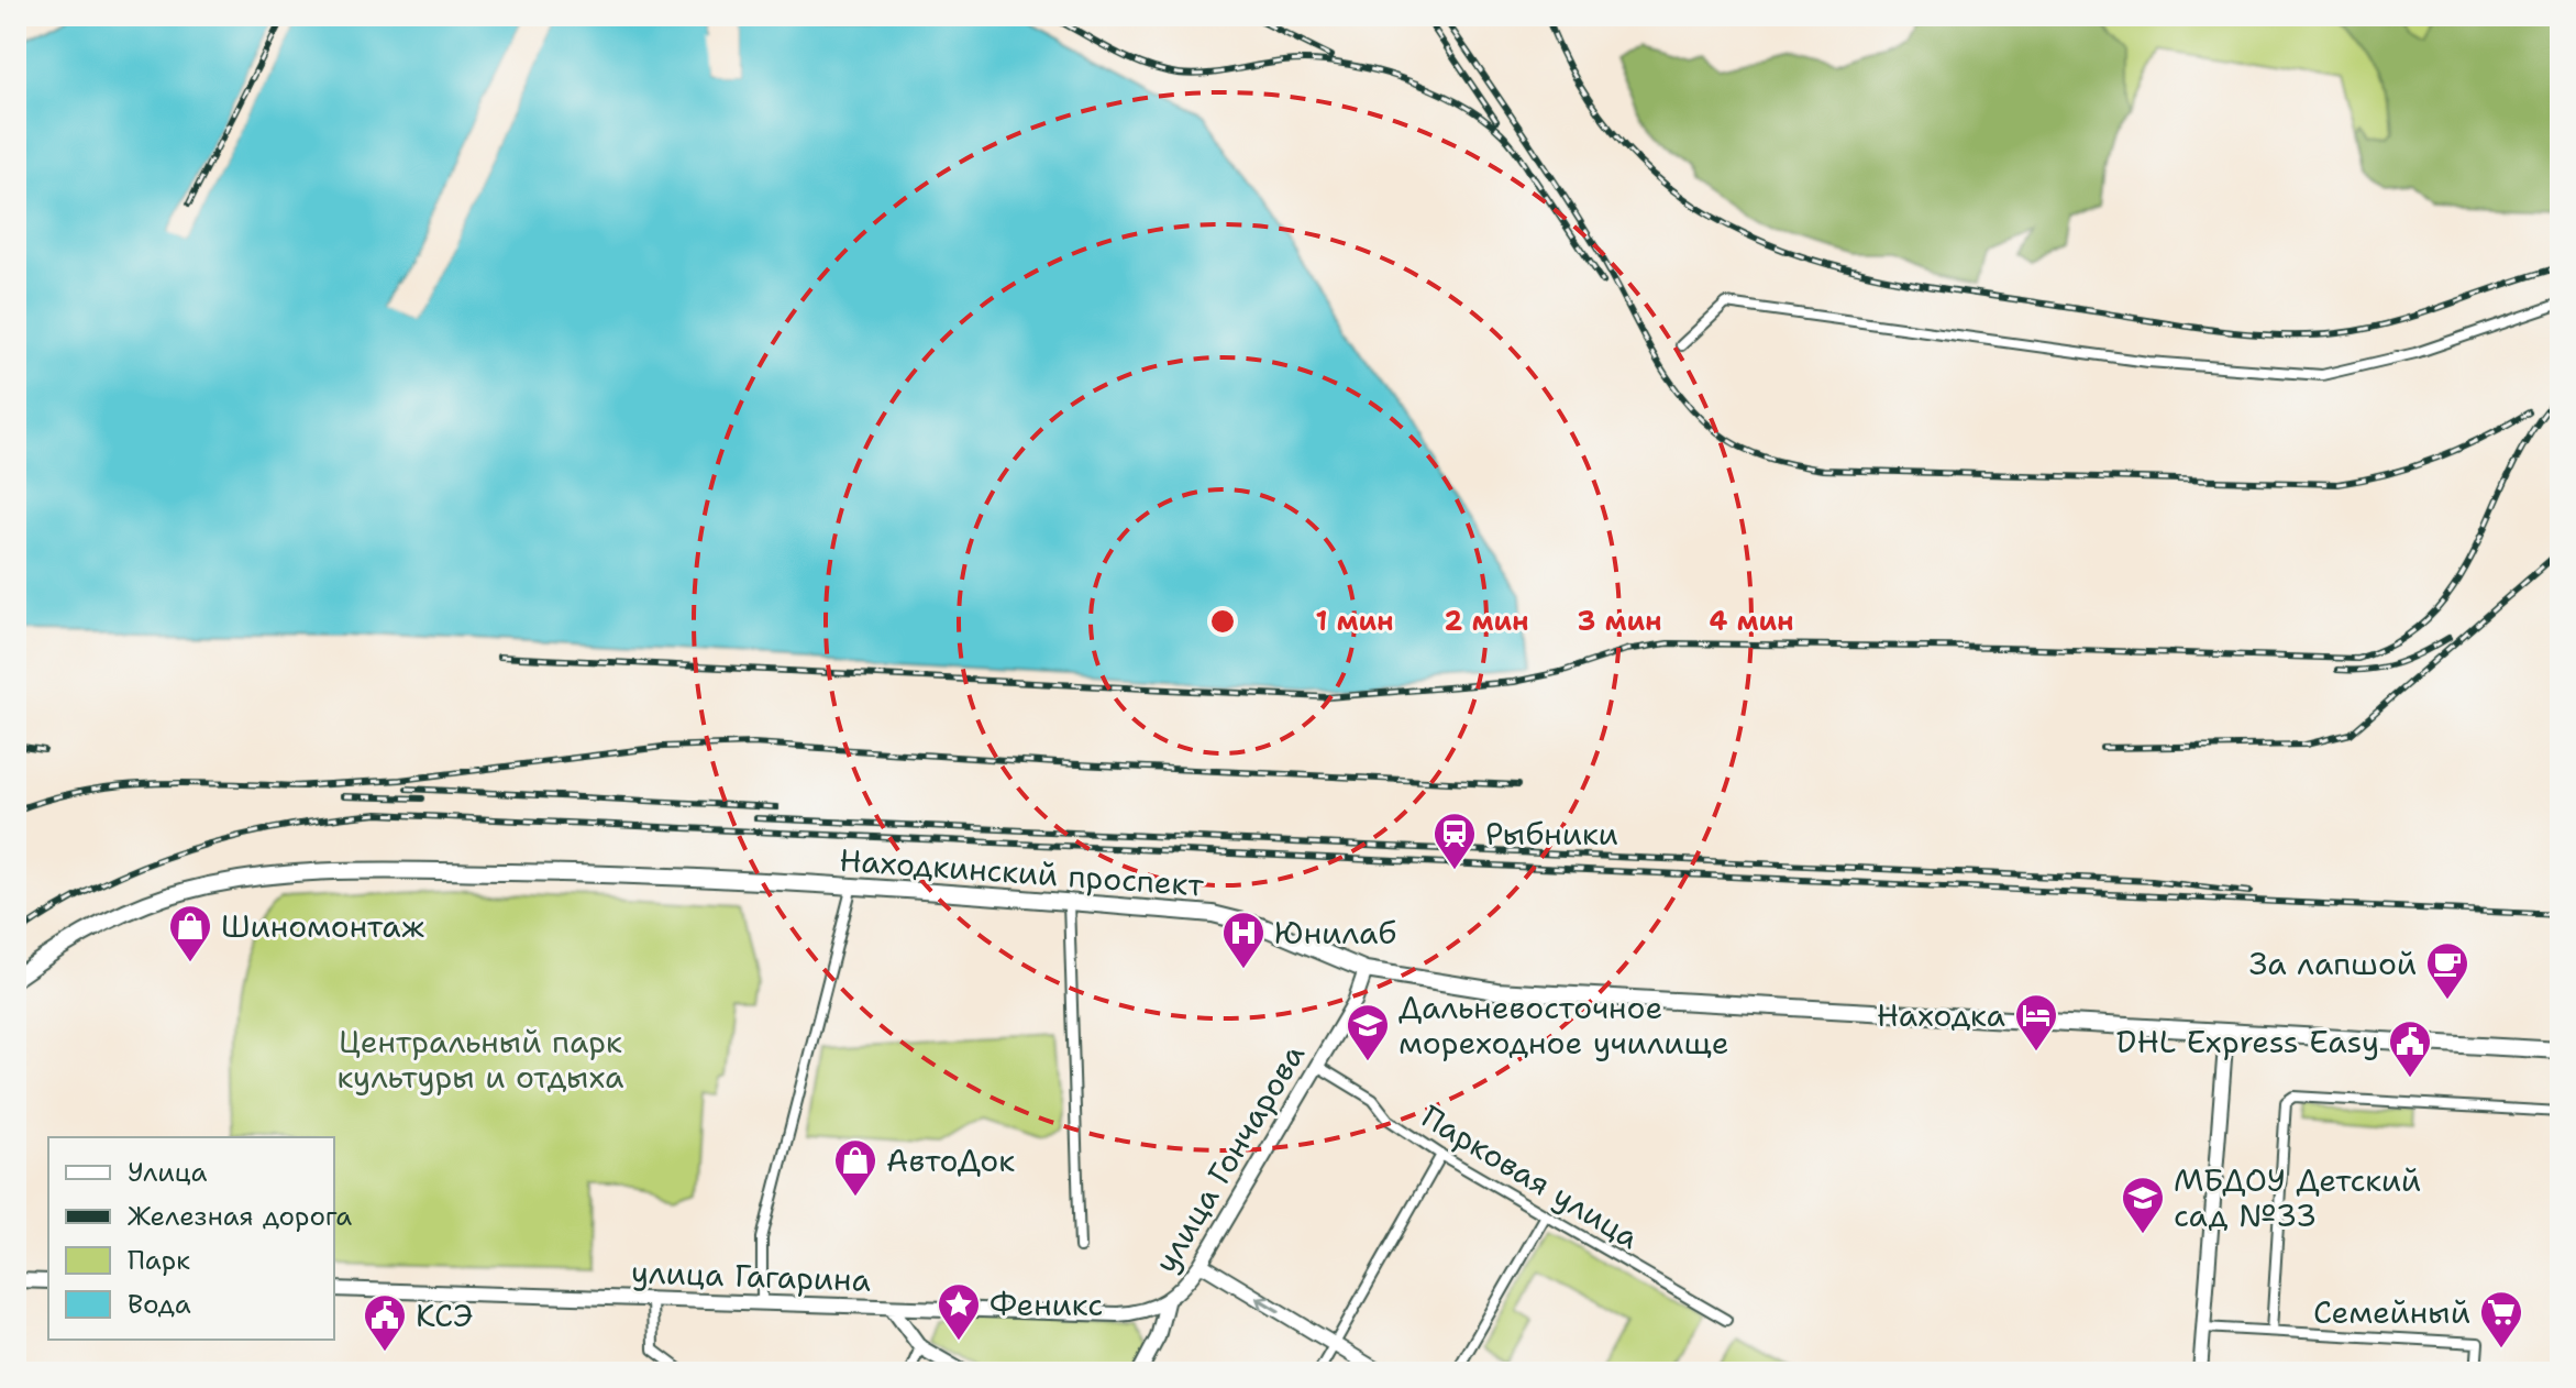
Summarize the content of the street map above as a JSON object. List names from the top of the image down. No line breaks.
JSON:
{"streets":{"main road":["Находкинский проспект","улица Гончарова","улица Гагарина"],"street":["Парковая улица"]},"crossings":[["Находкинский проспект","улица Гончарова"],["улица Гончарова","Парковая улица"],["улица Гончарова","улица Гагарина"]],"parks":["Центральный парк культуры и отдыха"],"places":{"station":["Рыбники"],"shop":["Шиномонтаж","АвтоДок"],"hospital":["Юнилаб"],"cafe":["За лапшой"],"hotel":["Находка"],"school or university":["Дальневосточное мореходное училище","МБДОУ Детский сад №33"],"public building":["DHL Express Easy","КСЭ"],"place":["Феникс"],"supermarket":["Семейный"]},"legend":["Улица","Железная дорога","Парк","Вода"],"rings":["1 мин","2 мин","3 мин","4 мин"]}
